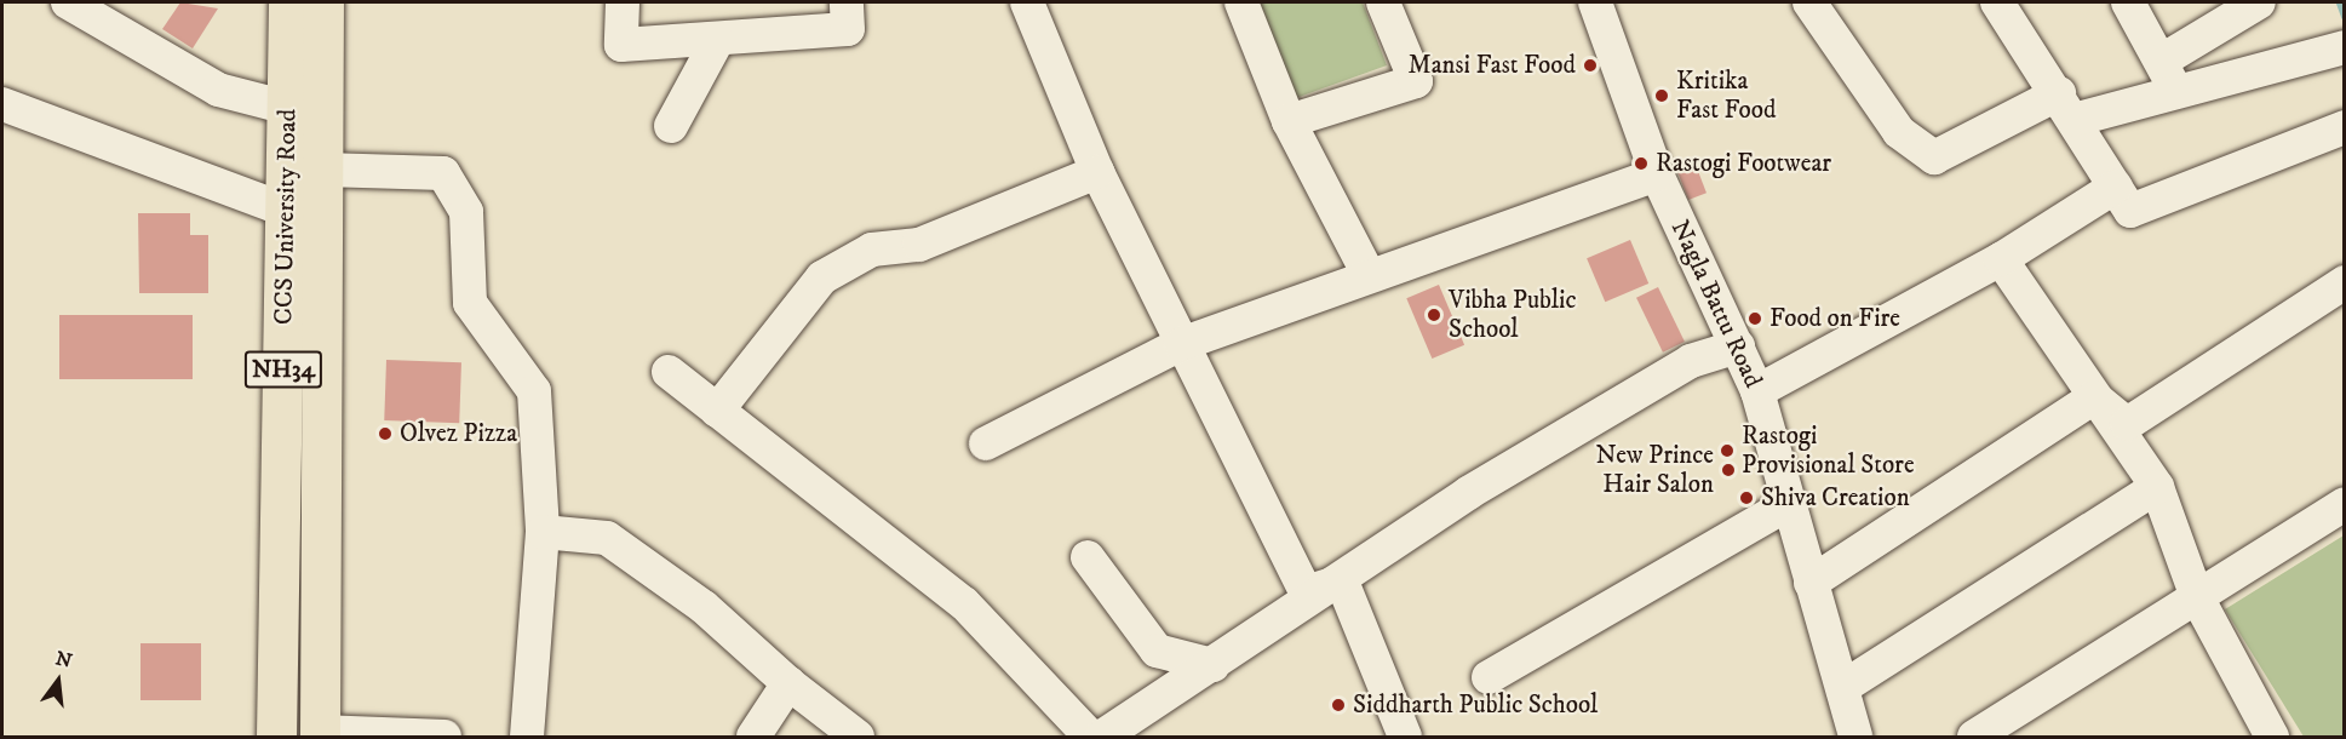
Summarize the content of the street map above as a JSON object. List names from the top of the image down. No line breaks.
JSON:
{"streets":{"highway":["CCS University Road","NH34"],"street":["Nagla Battu Road"]},"places":["Mansi Fast Food","Kritika Fast Food","Rastogi Footwear","Vibha Public School","Food on Fire","Olvez Pizza","Rastogi Provisional Store","New Prince Hair Salon","Shiva Creation","Siddharth Public School"],"north":"top"}
